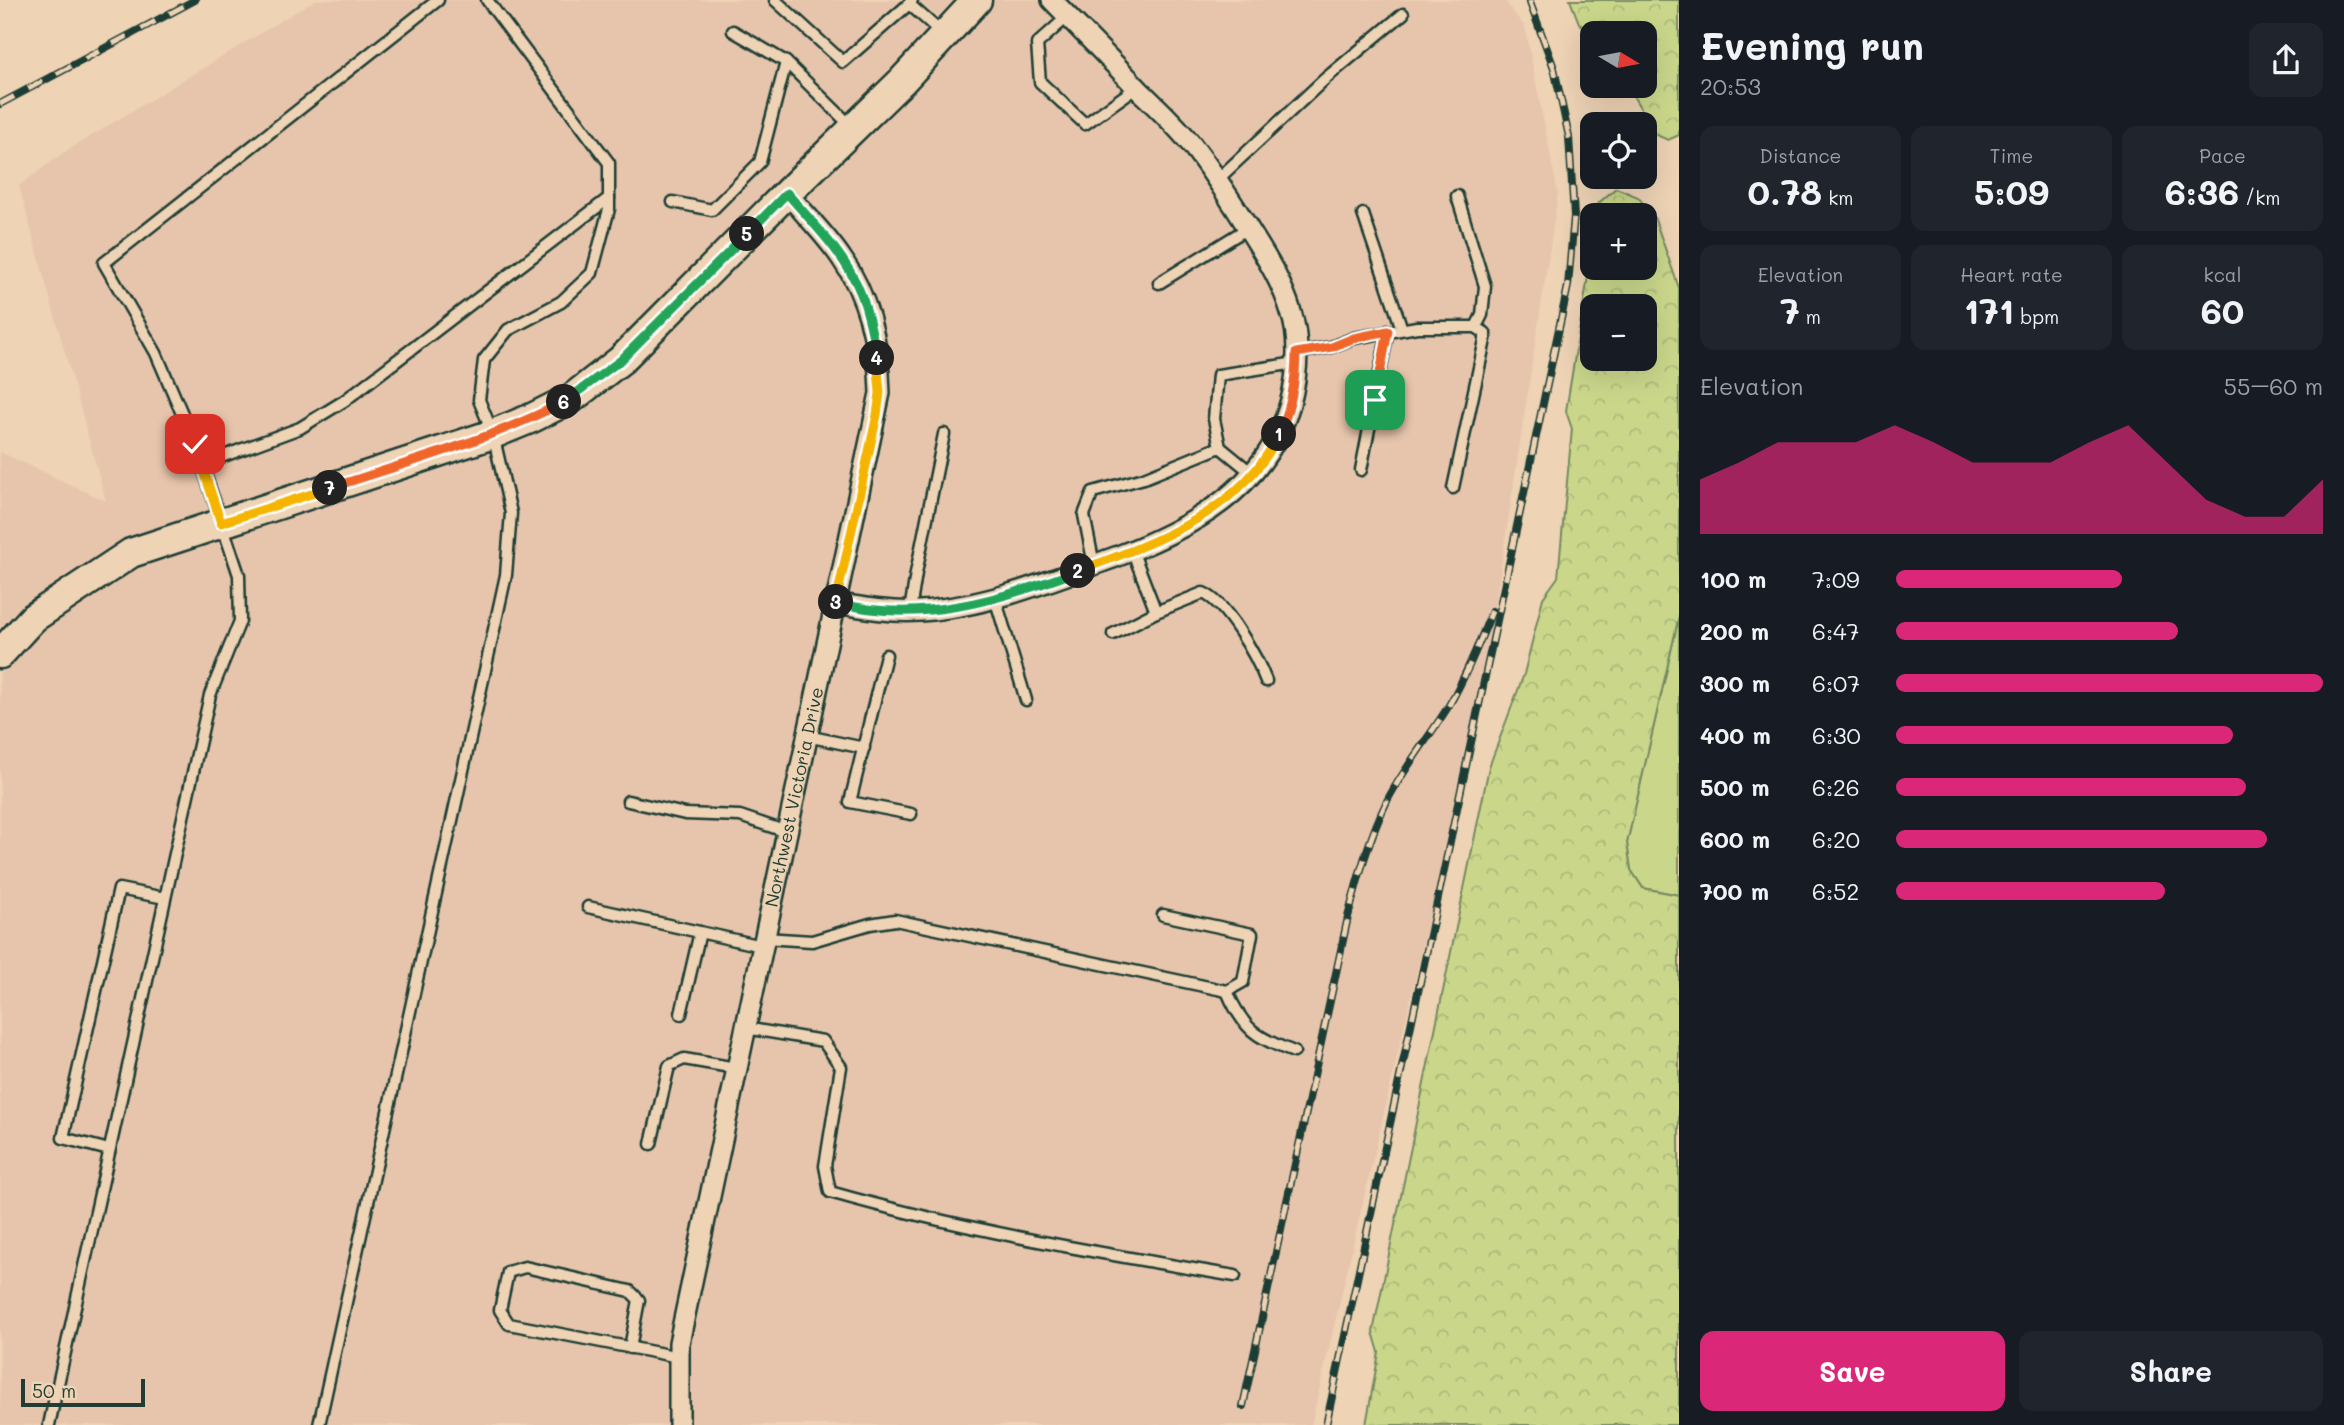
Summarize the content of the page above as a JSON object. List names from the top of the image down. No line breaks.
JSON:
{"streets":{"street":["Northwest Victoria Drive"]},"scale_bar":"50 m","north":"right","page":{"heading":["Evening run","20:53"],"map_buttons":["+","−"],"stats":[["Distance","0.78 km"],["Time","5:09"],["Pace","6:36 /km"],["Elevation","7 m"],["Heart rate","171 bpm"],["kcal","60"]],"pins":["5","4","6","1","7","2","3"],"chart":["Elevation","55–60 m"],"list":[{"name":"100 m","note":"7:09"},{"name":"200 m","note":"6:47"},{"name":"300 m","note":"6:07"},{"name":"400 m","note":"6:30"},{"name":"500 m","note":"6:26"},{"name":"600 m","note":"6:20"},{"name":"700 m","note":"6:52"}],"buttons":["Save","Share"],"scale":"50 m"}}
